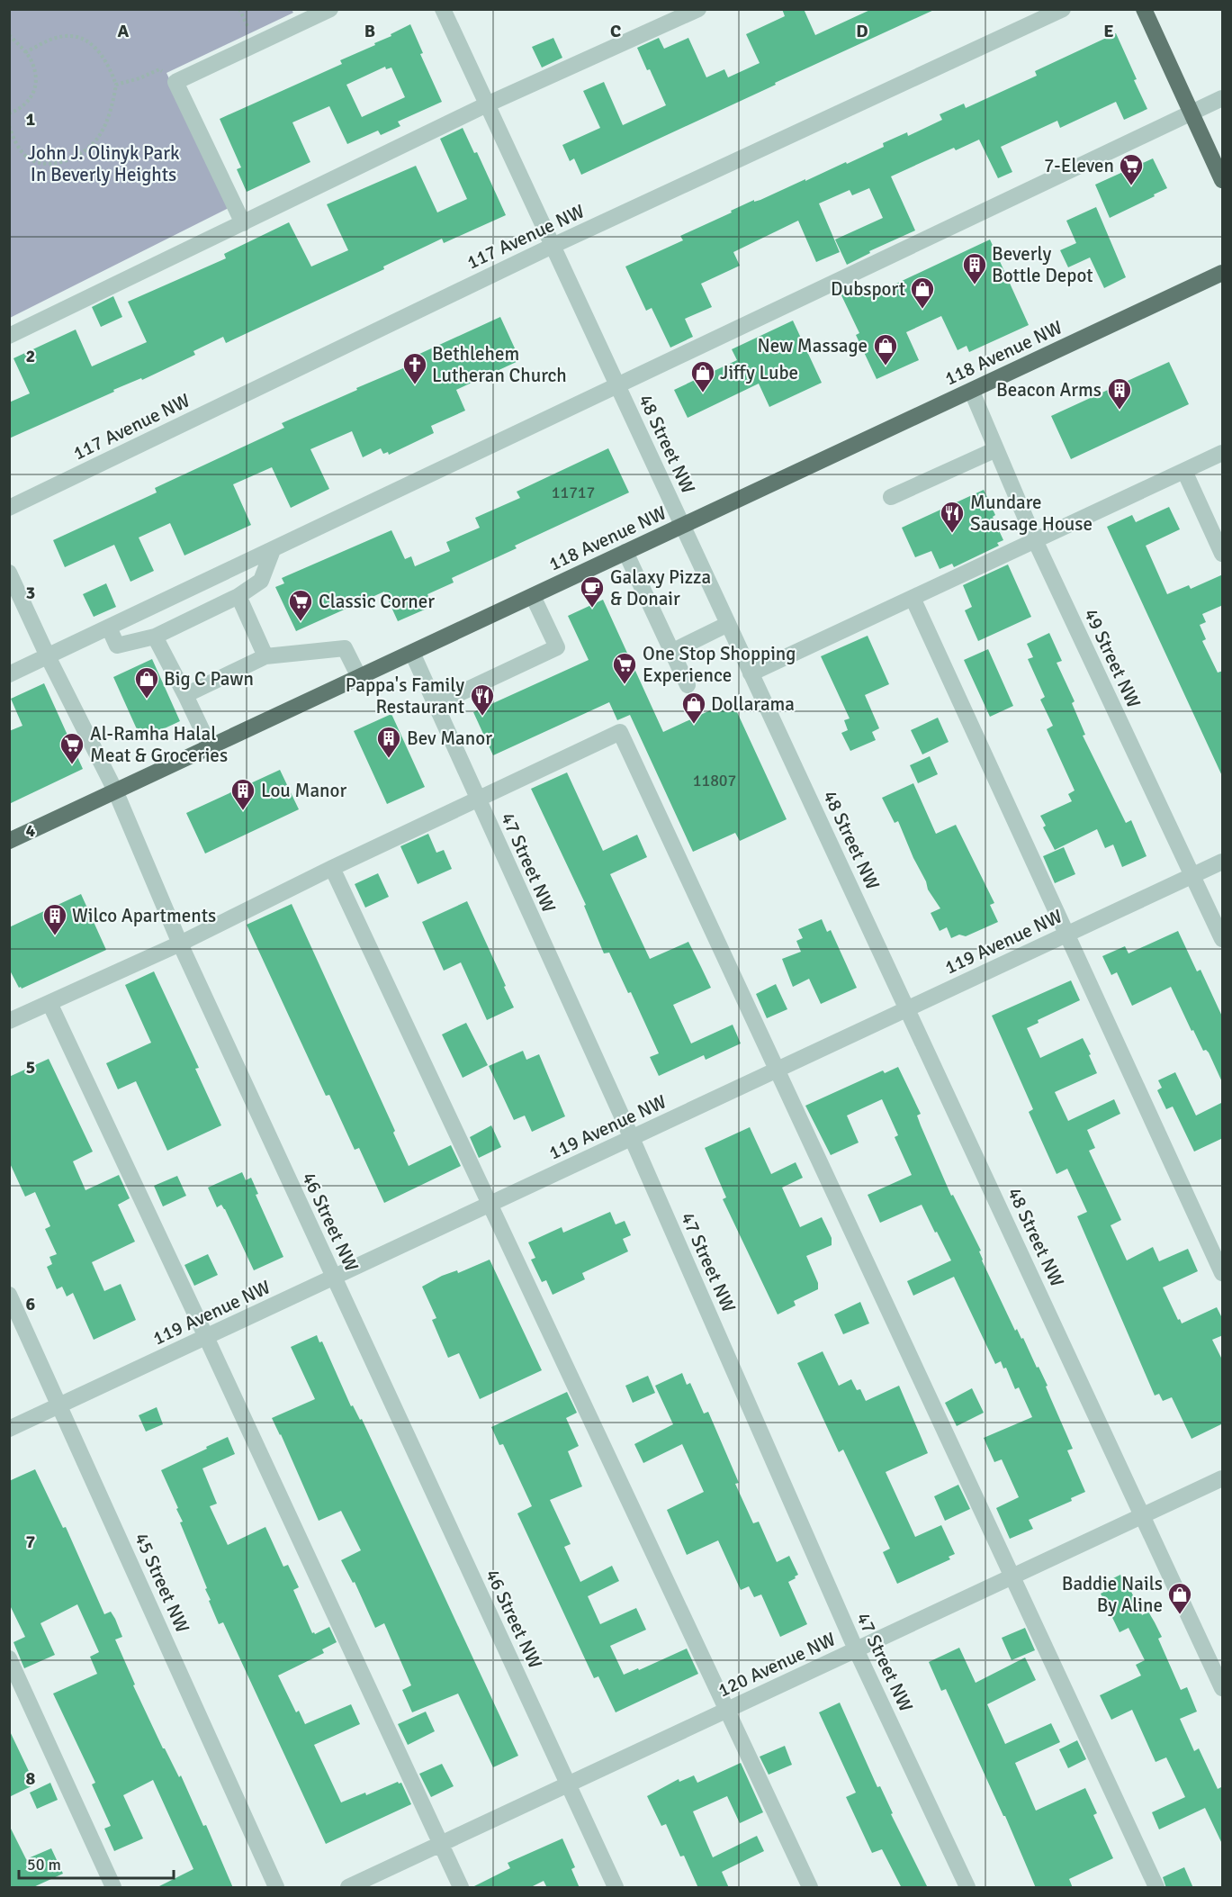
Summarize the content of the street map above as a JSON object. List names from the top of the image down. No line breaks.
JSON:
{"streets":{"main road":["118 Avenue NW"],"street":["117 Avenue NW","48 Street NW","49 Street NW","47 Street NW","119 Avenue NW","46 Street NW","45 Street NW","120 Avenue NW"]},"crossings":[["117 Avenue NW","48 Street NW"],["118 Avenue NW","48 Street NW"],["118 Avenue NW","49 Street NW"],["118 Avenue NW","47 Street NW"],["118 Avenue NW","46 Street NW"],["48 Street NW","119 Avenue NW"],["48 Street NW","120 Avenue NW"],["49 Street NW","119 Avenue NW"],["47 Street NW","119 Avenue NW"],["47 Street NW","120 Avenue NW"],["119 Avenue NW","46 Street NW"],["119 Avenue NW","45 Street NW"],["46 Street NW","120 Avenue NW"]],"parks":["John J. Olinyk Park In Beverly Heights"],"places":{"supermarket":["7-Eleven","Classic Corner","One Stop Shopping Experience","Al-Ramha Halal Meat & Groceries"],"building":["Beverly Bottle Depot","Beacon Arms","Bev Manor","Lou Manor","Wilco Apartments"],"shop":["Dubsport","New Massage","Jiffy Lube","Big C Pawn","Dollarama","Baddie Nails By Aline"],"church":["Bethlehem Lutheran Church"],"restaurant":["Mundare Sausage House","Pappa's Family Restaurant"],"cafe":["Galaxy Pizza & Donair"]},"house_numbers":["11717","11807"],"scale_bar":"50 m","grid":{"columns":["A","B","C","D","E"],"rows":["1","2","3","4","5","6","7","8"]}}
